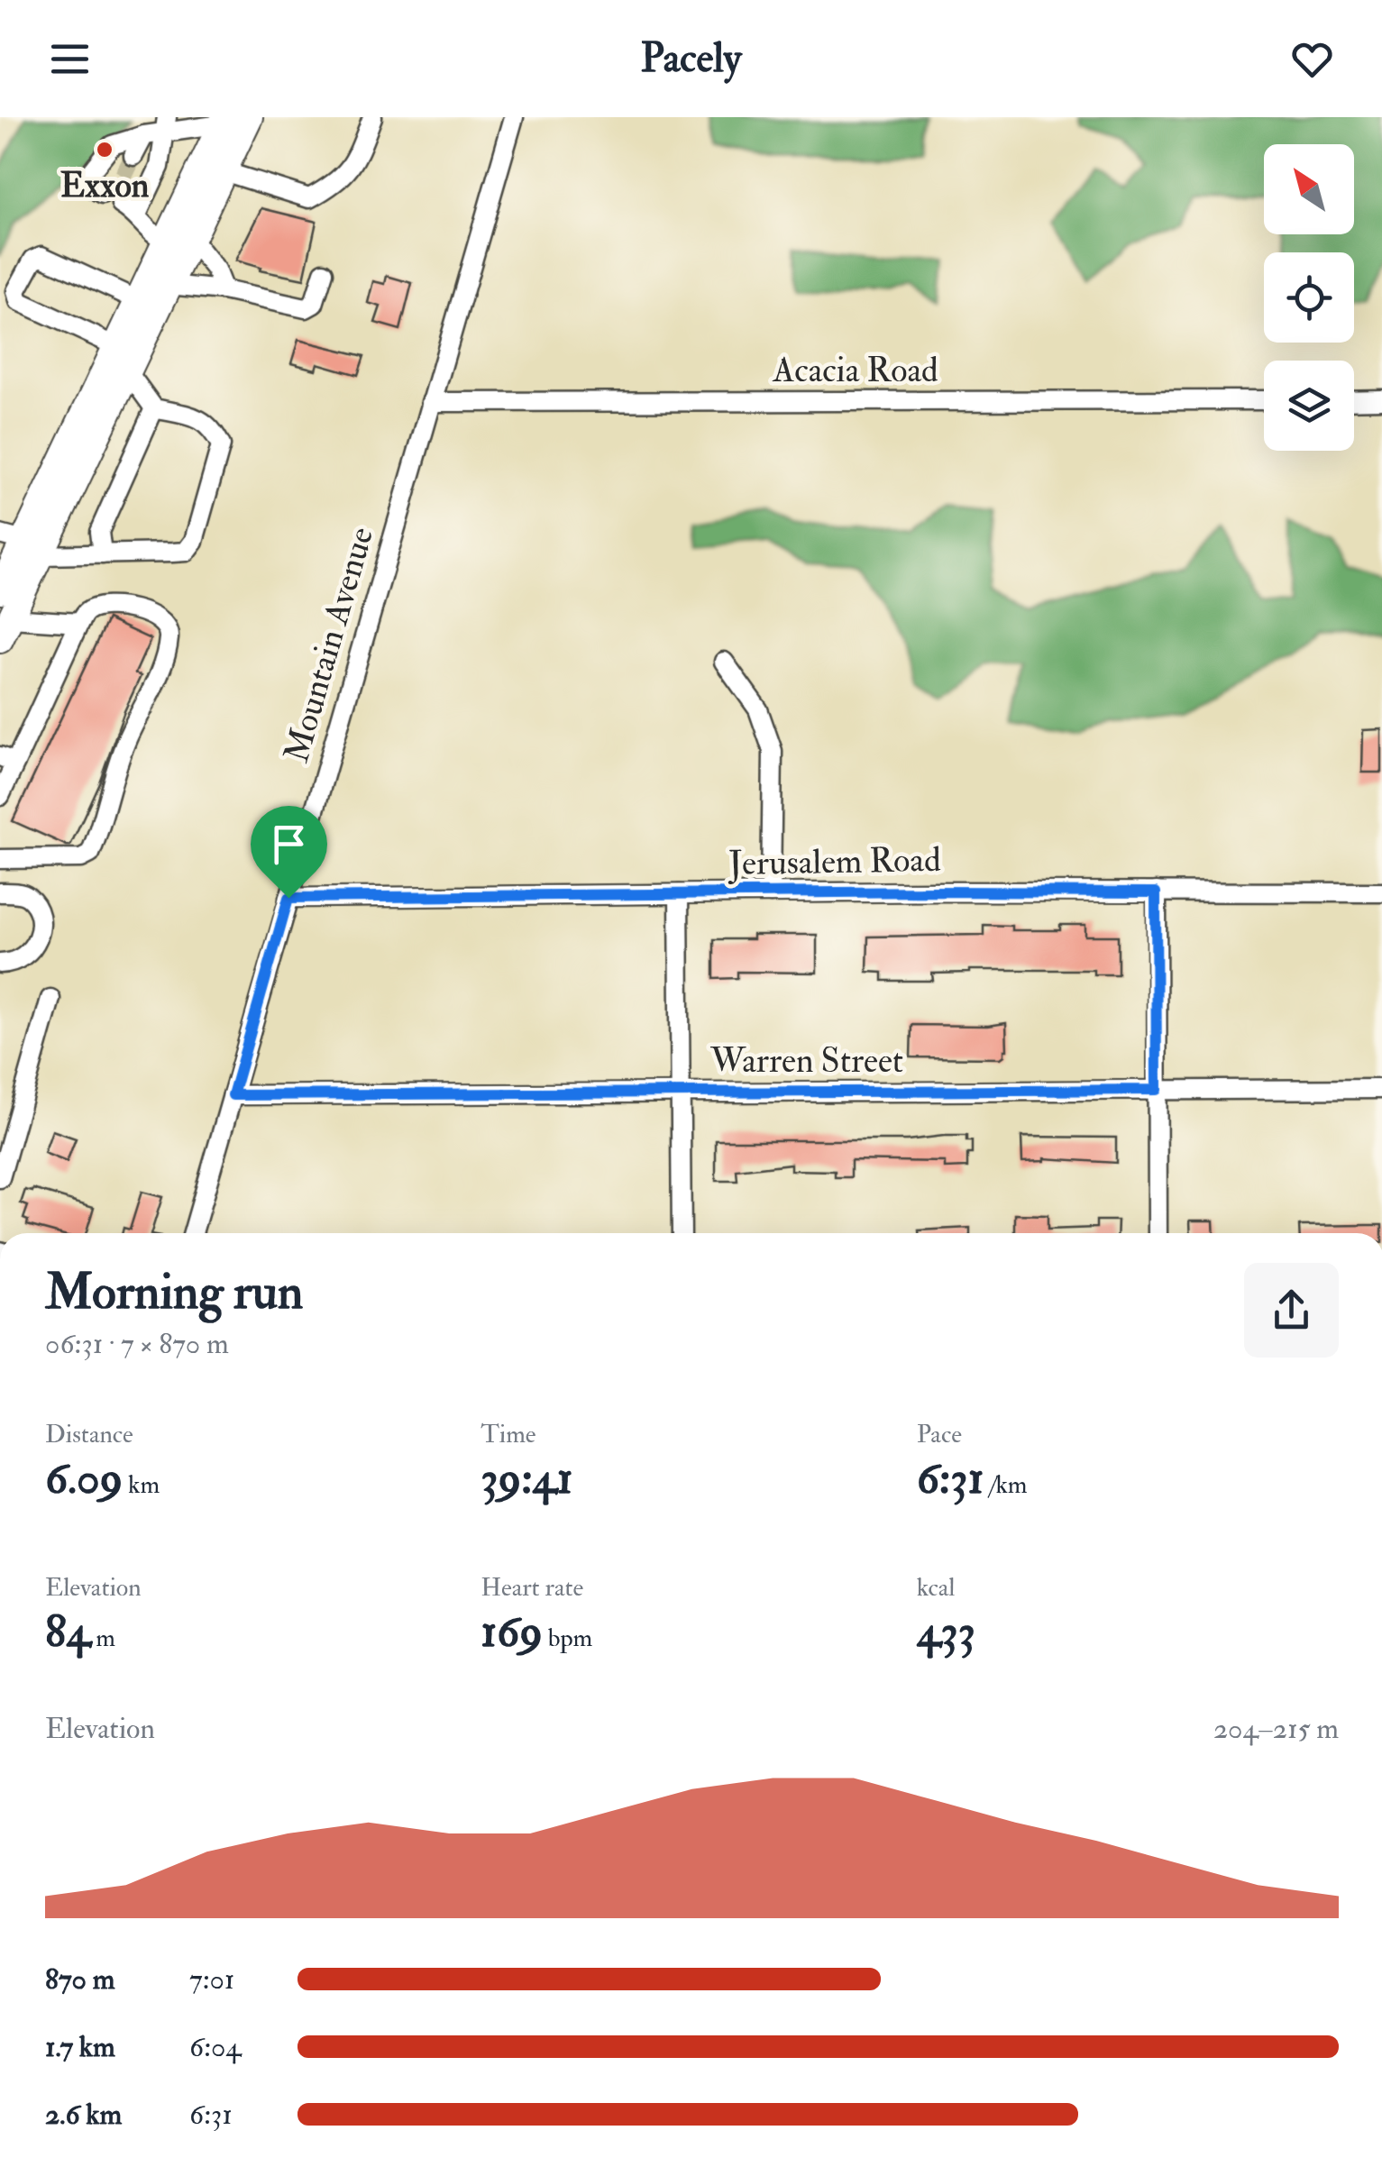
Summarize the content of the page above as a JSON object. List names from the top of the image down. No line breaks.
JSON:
{"streets":{"street":["Acacia Road","Mountain Avenue","Jerusalem Road","Warren Street"]},"crossings":[["Acacia Road","Mountain Avenue"],["Mountain Avenue","Jerusalem Road"],["Mountain Avenue","Warren Street"]],"places":["Exxon"],"north":"top left","page":{"header":"Pacely","heading":["Morning run","06:31 · 7 × 870 m"],"stats":[["Distance","6.09 km"],["Time","39:41"],["Pace","6:31 /km"],["Elevation","84 m"],["Heart rate","169 bpm"],["kcal","433"]],"chart":["Elevation","204–215 m"],"list":[{"name":"870 m","note":"7:01"},{"name":"1.7 km","note":"6:04"},{"name":"2.6 km","note":"6:31"}]}}
